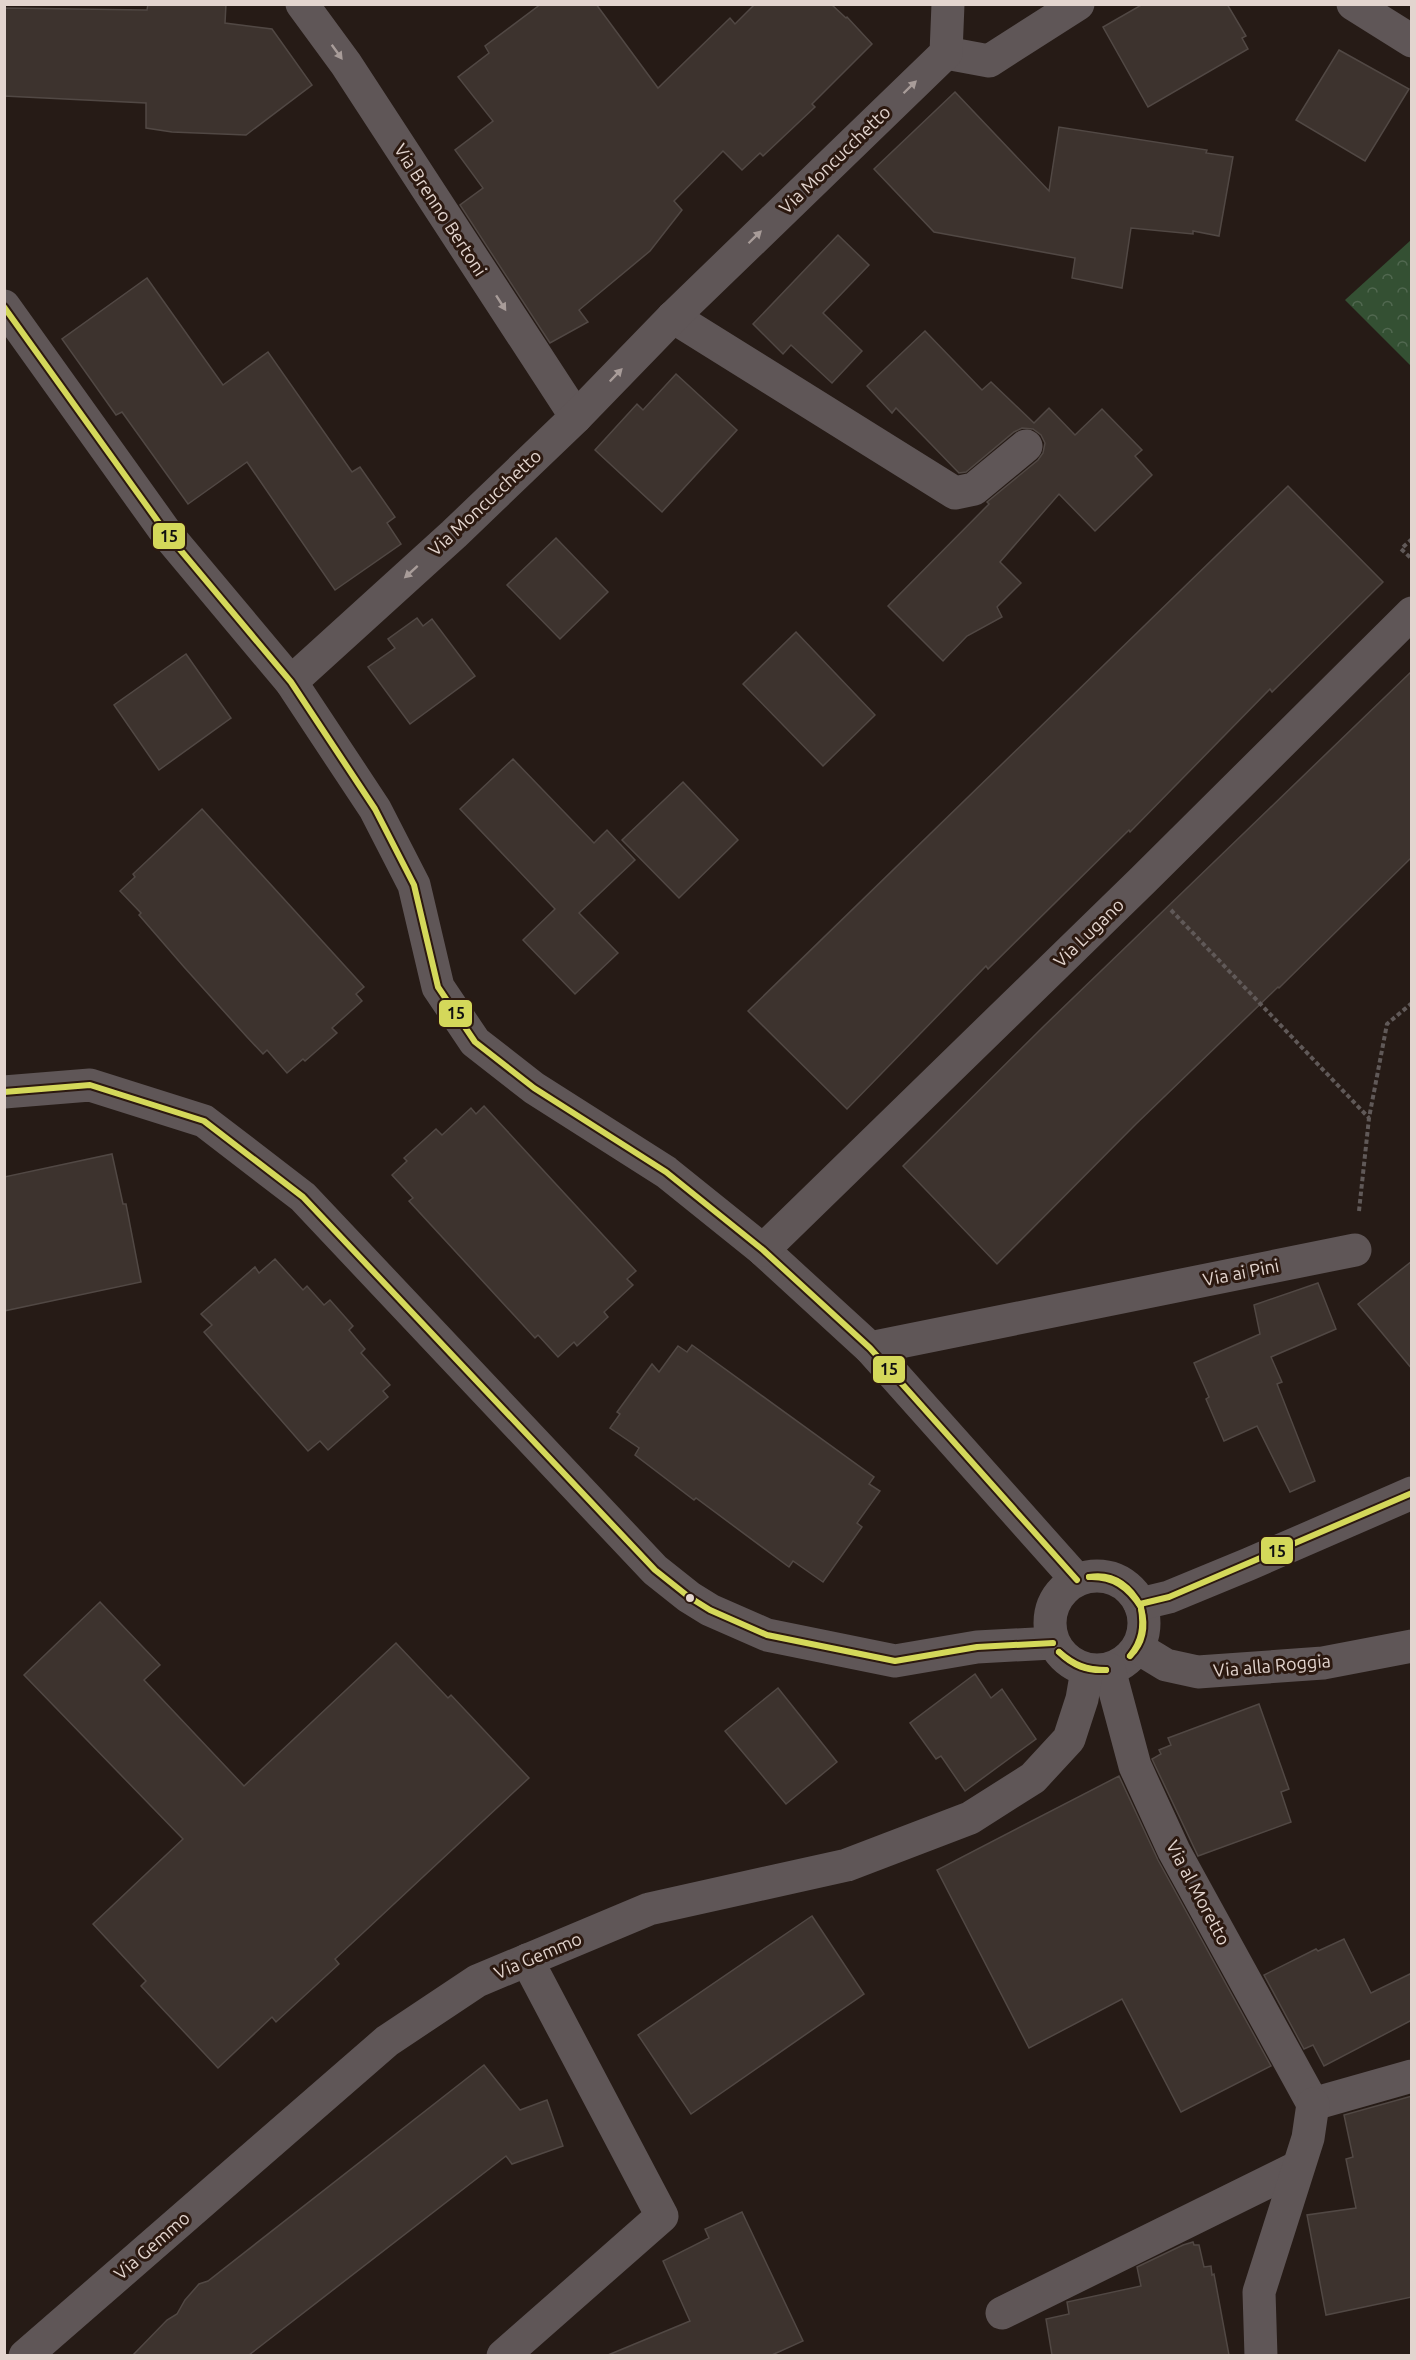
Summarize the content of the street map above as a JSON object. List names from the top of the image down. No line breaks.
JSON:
{"streets":{"street":["Via Moncucchetto","Via Brenno Bertoni","Via Lugano","Via ai Pini","Via alla Roggia","Via al Moretto","Via Gemmo"]},"crossings":[["Via Moncucchetto","Via Brenno Bertoni"],["Via alla Roggia","Via al Moretto"],["Via alla Roggia","Via Gemmo"],["Via al Moretto","Via Gemmo"]],"one_way":["Via Brenno Bertoni"],"lines":["transit line 15"]}
